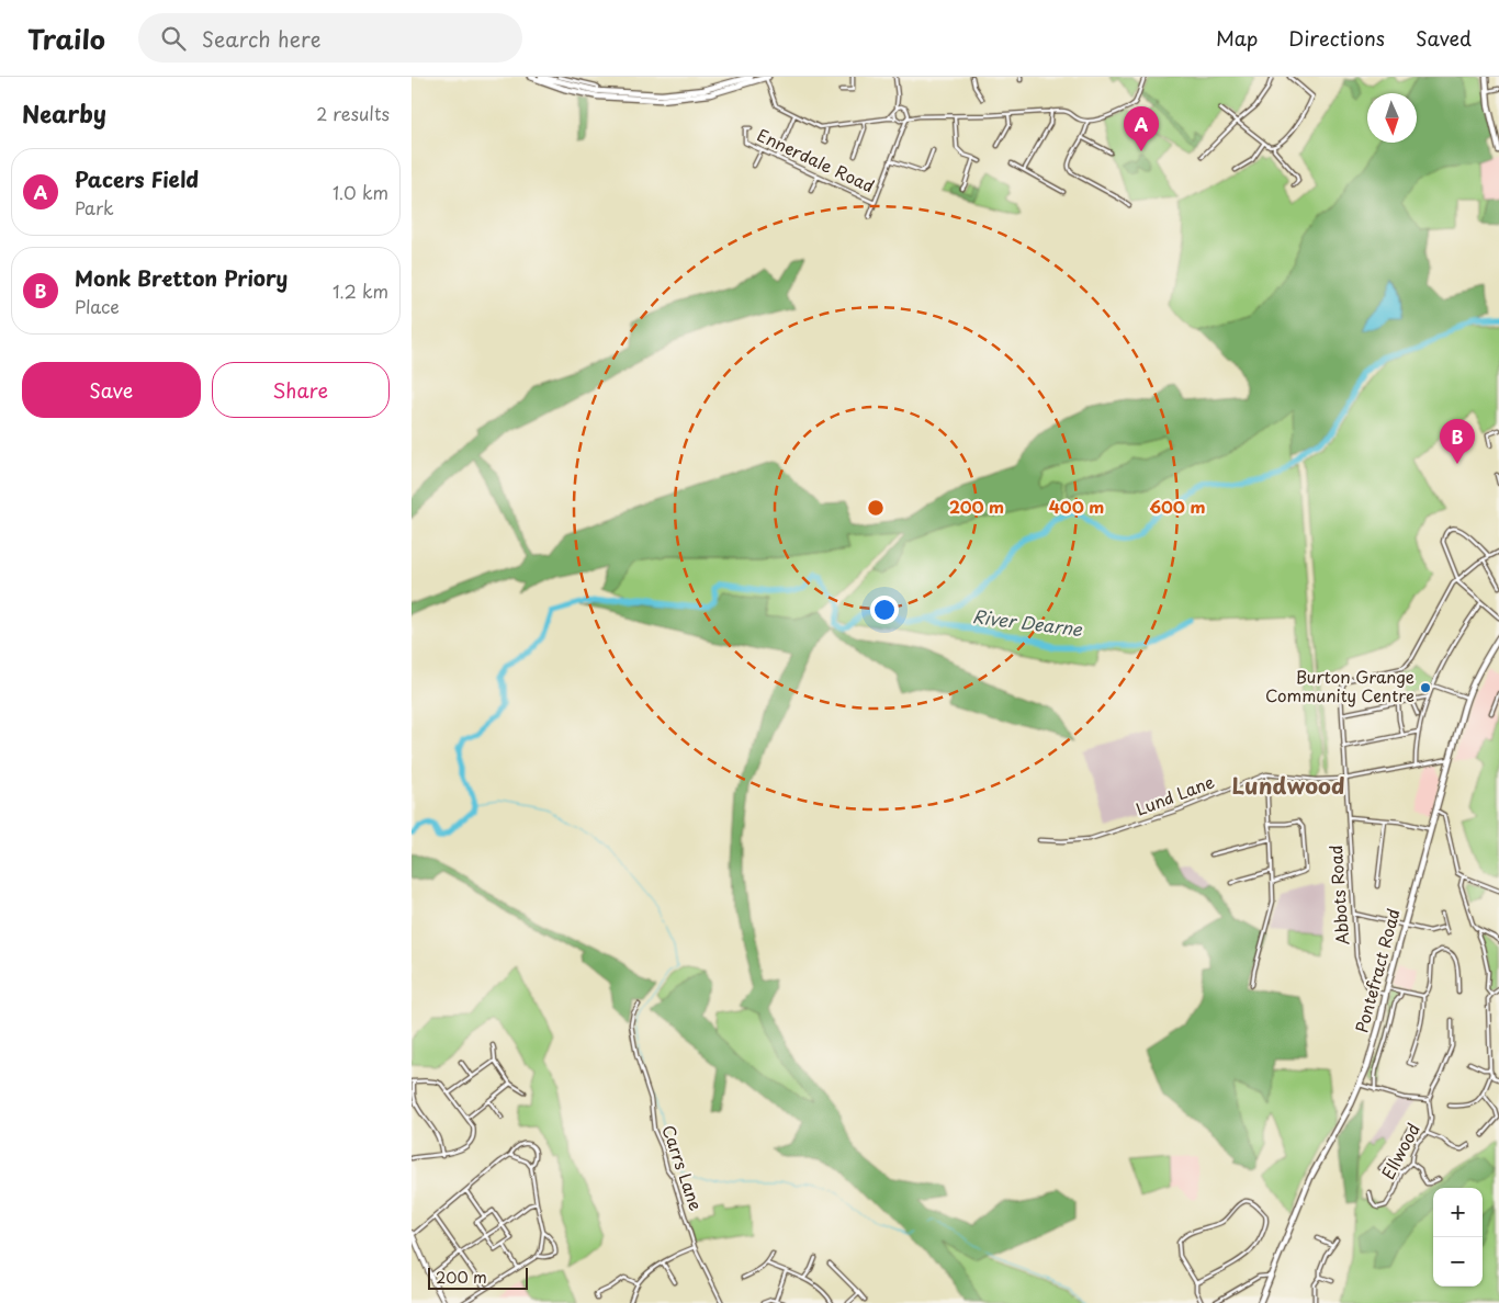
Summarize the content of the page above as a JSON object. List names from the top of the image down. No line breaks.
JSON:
{"streets":{"highway":["Pontefract Road"],"street":["Ennerdale Road","Lund Lane","Abbots Road","Ellwood","Carrs Lane"]},"crossings":[["Lund Lane","Abbots Road"],["Lund Lane","Pontefract Road"],["Abbots Road","Pontefract Road"]],"districts":["Lundwood"],"water":["River Dearne"],"places":["Burton Grange Community Centre"],"scale_bar":"200 m","north":"bottom","page":{"header":"Trailo","search":"Search here","nav":["Map","Directions","Saved"],"heading":["Nearby","2 results"],"pins":["A","B"],"list":[{"mark":"A","name":"Pacers Field","note":"Park","value":"1.0 km"},{"mark":"B","name":"Monk Bretton Priory","note":"Place","value":"1.2 km"}],"buttons":["Save","Share"],"map_buttons":["+","−"],"scale":"200 m"},"rings":["200 m","400 m","600 m"]}
